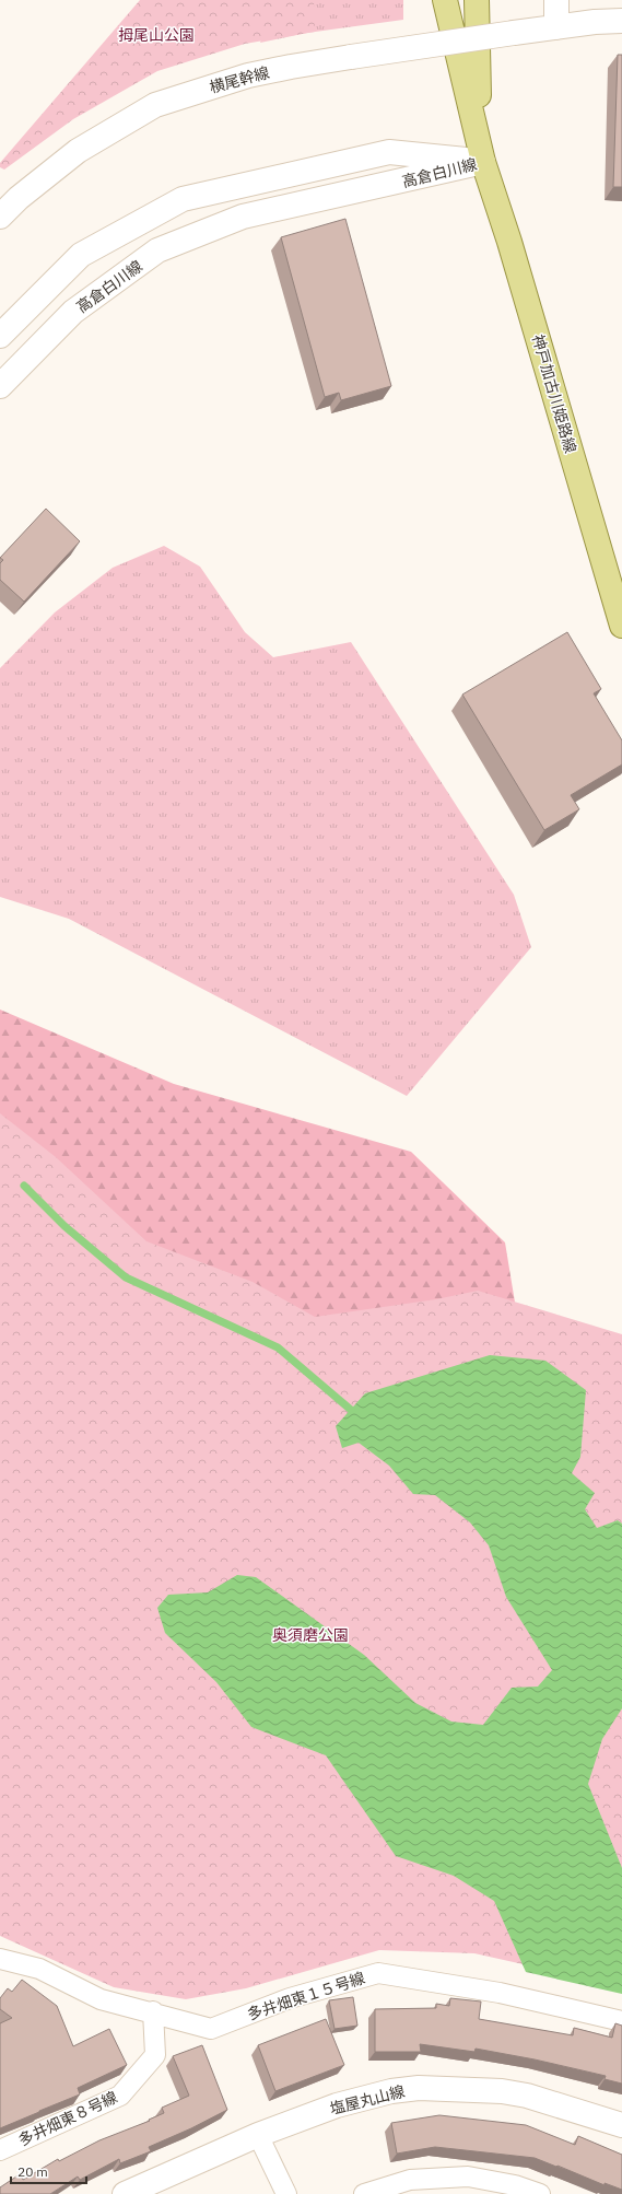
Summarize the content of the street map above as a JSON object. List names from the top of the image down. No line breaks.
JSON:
{"streets":{"main road":["神戸加古川姫路線"],"street":["横尾幹線","高倉白川線","多井畑東１５号線","塩屋丸山線","多井畑東８号線"]},"crossings":[["高倉白川線","神戸加古川姫路線"],["多井畑東１５号線","多井畑東８号線"]],"parks":["拇尾山公園","奥須磨公園"],"scale_bar":"20 m"}
